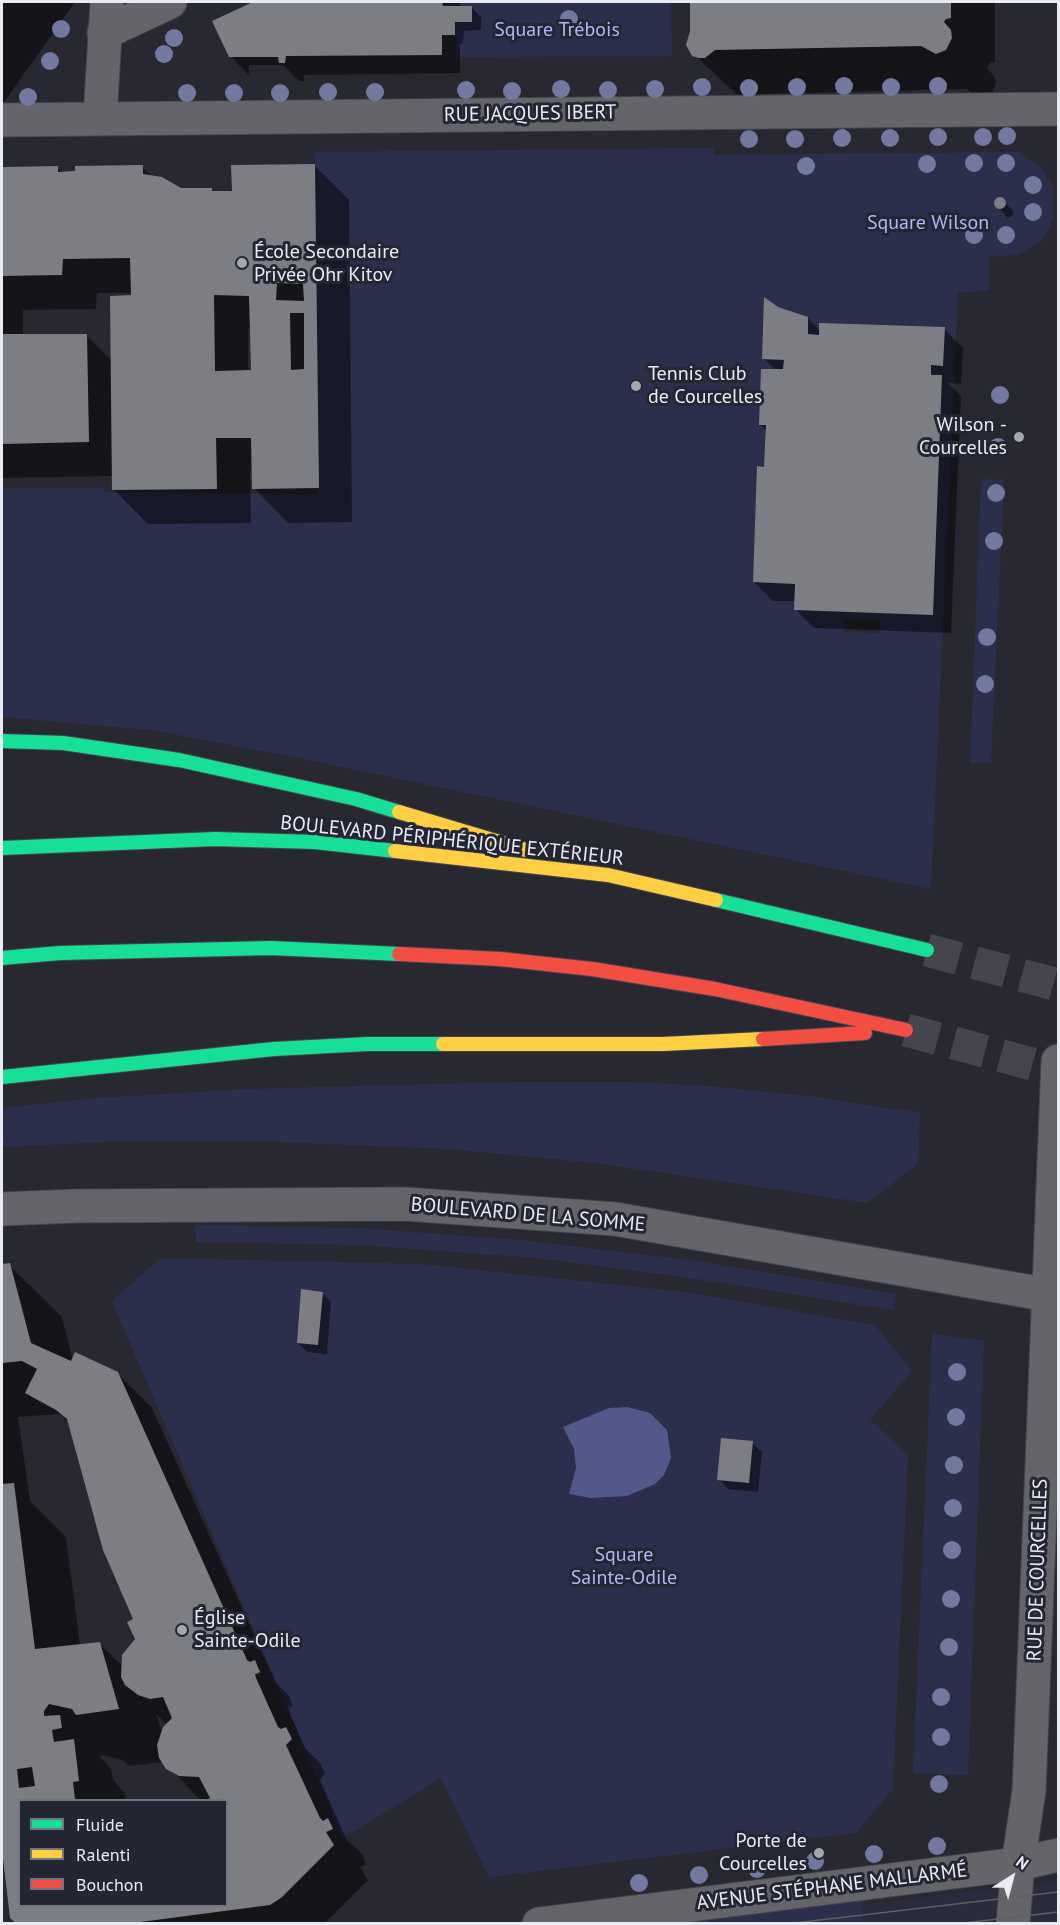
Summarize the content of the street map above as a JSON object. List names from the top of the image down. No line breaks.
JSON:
{"streets":{"highway":["BOULEVARD PÉRIPHÉRIQUE EXTÉRIEUR"],"street":["RUE JACQUES IBERT","BOULEVARD DE LA SOMME","RUE DE COURCELLES","AVENUE STÉPHANE MALLARMÉ"]},"crossings":[["BOULEVARD DE LA SOMME","RUE DE COURCELLES"],["RUE DE COURCELLES","AVENUE STÉPHANE MALLARMÉ"]],"parks":["Square Trébois","Square Wilson","Square Sainte-Odile"],"places":["École Secondaire Privée Ohr Kitov","Tennis Club de Courcelles","Wilson - Courcelles","Église Sainte-Odile","Porte de Courcelles"],"legend":["Fluide","Ralenti","Bouchon"],"north":"top right"}
